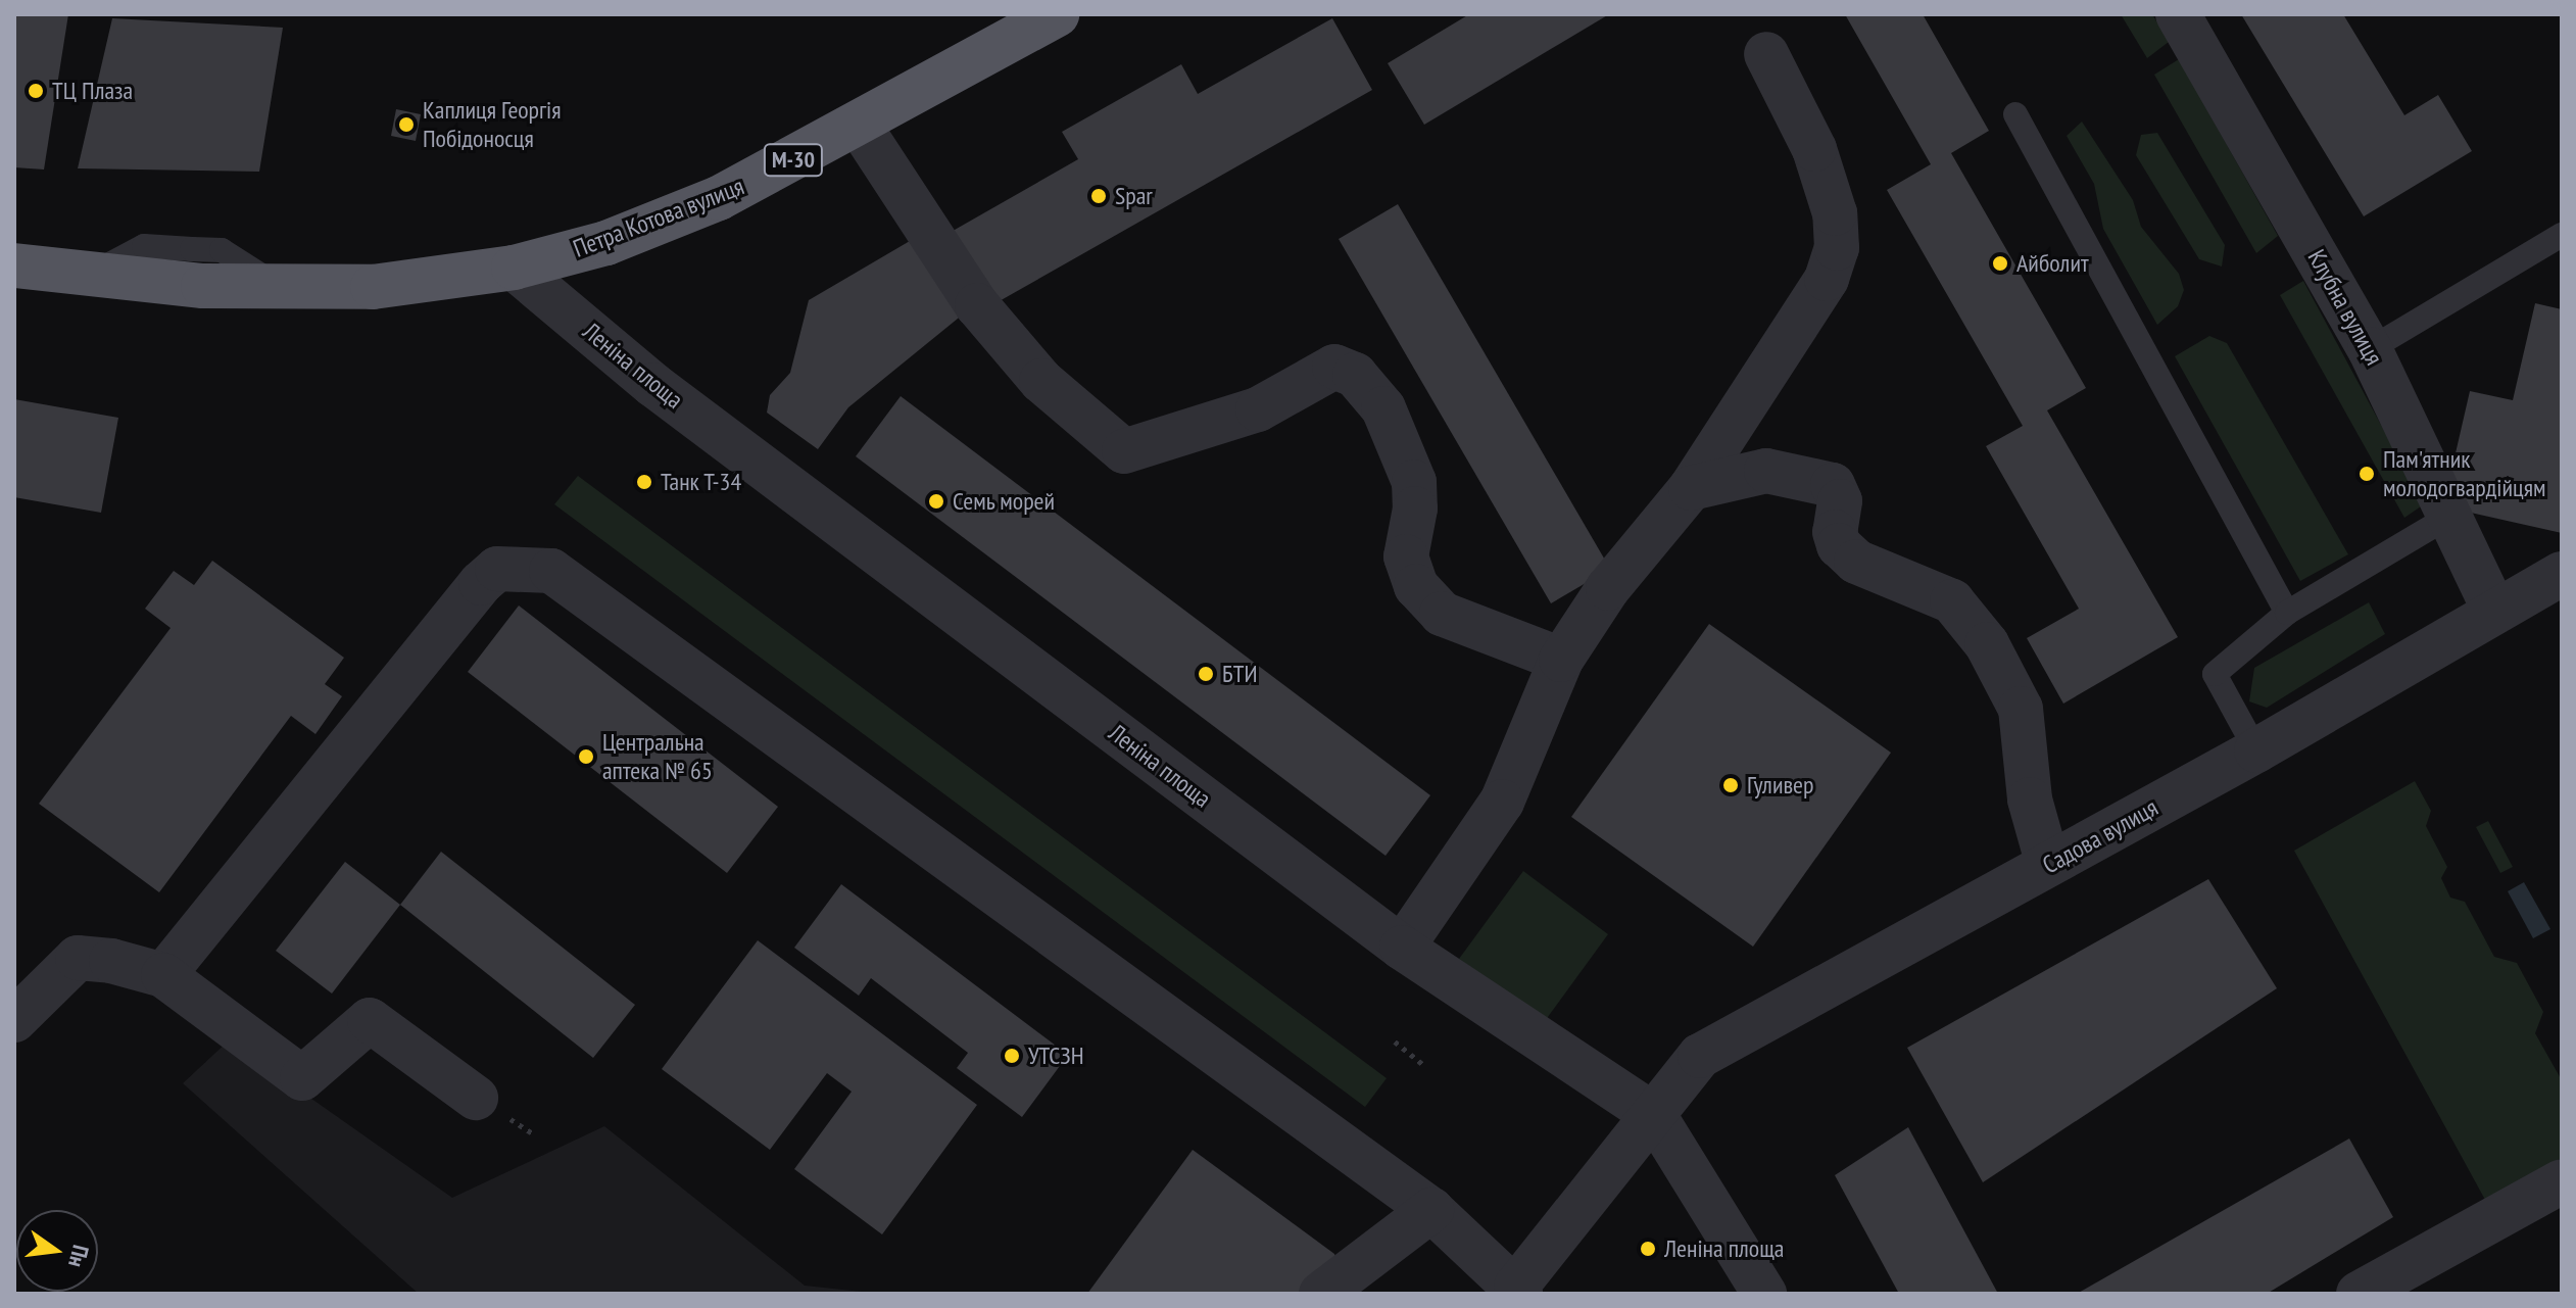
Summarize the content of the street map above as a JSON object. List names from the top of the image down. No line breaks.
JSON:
{"streets":{"highway":["М-30","Петра Котова вулиця"],"street":["Клубна вулиця","Леніна площа","Садова вулиця"]},"crossings":[["М-30","Петра Котова вулиця"],["М-30","Леніна площа"],["Петра Котова вулиця","Леніна площа"],["Клубна вулиця","Садова вулиця"],["Леніна площа","Садова вулиця"]],"places":["ТЦ Плаза","Каплиця Георгія Побідоносця","Spar","Айболит","Пам'ятник молодогвардійцям","Танк Т-34","Семь морей","БТИ","Центральна аптека № 65","Гуливер","УТСЗН","Леніна площа"],"north":"right"}
